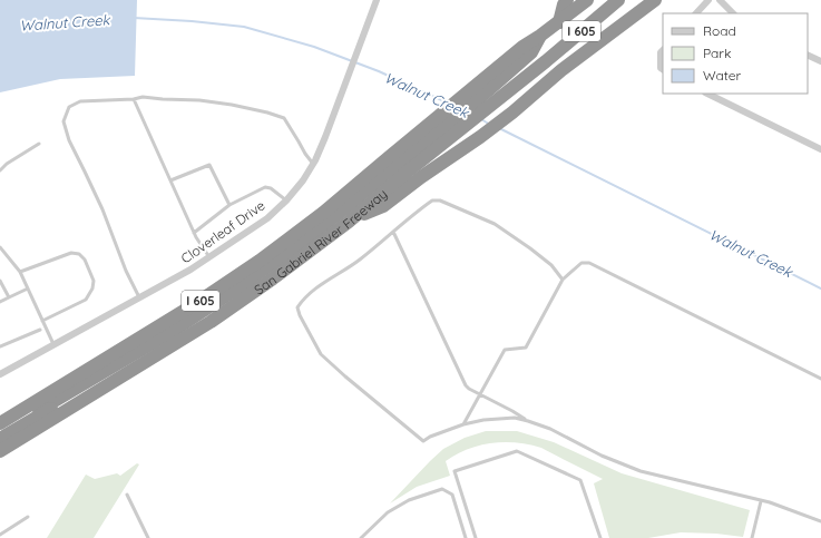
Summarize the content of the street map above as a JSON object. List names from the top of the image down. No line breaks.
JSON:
{"streets":{"highway":["I 605","San Gabriel River Freeway"],"street":["Cloverleaf Drive"]},"water":["Walnut Creek"],"legend":["Road","Park","Water"]}
